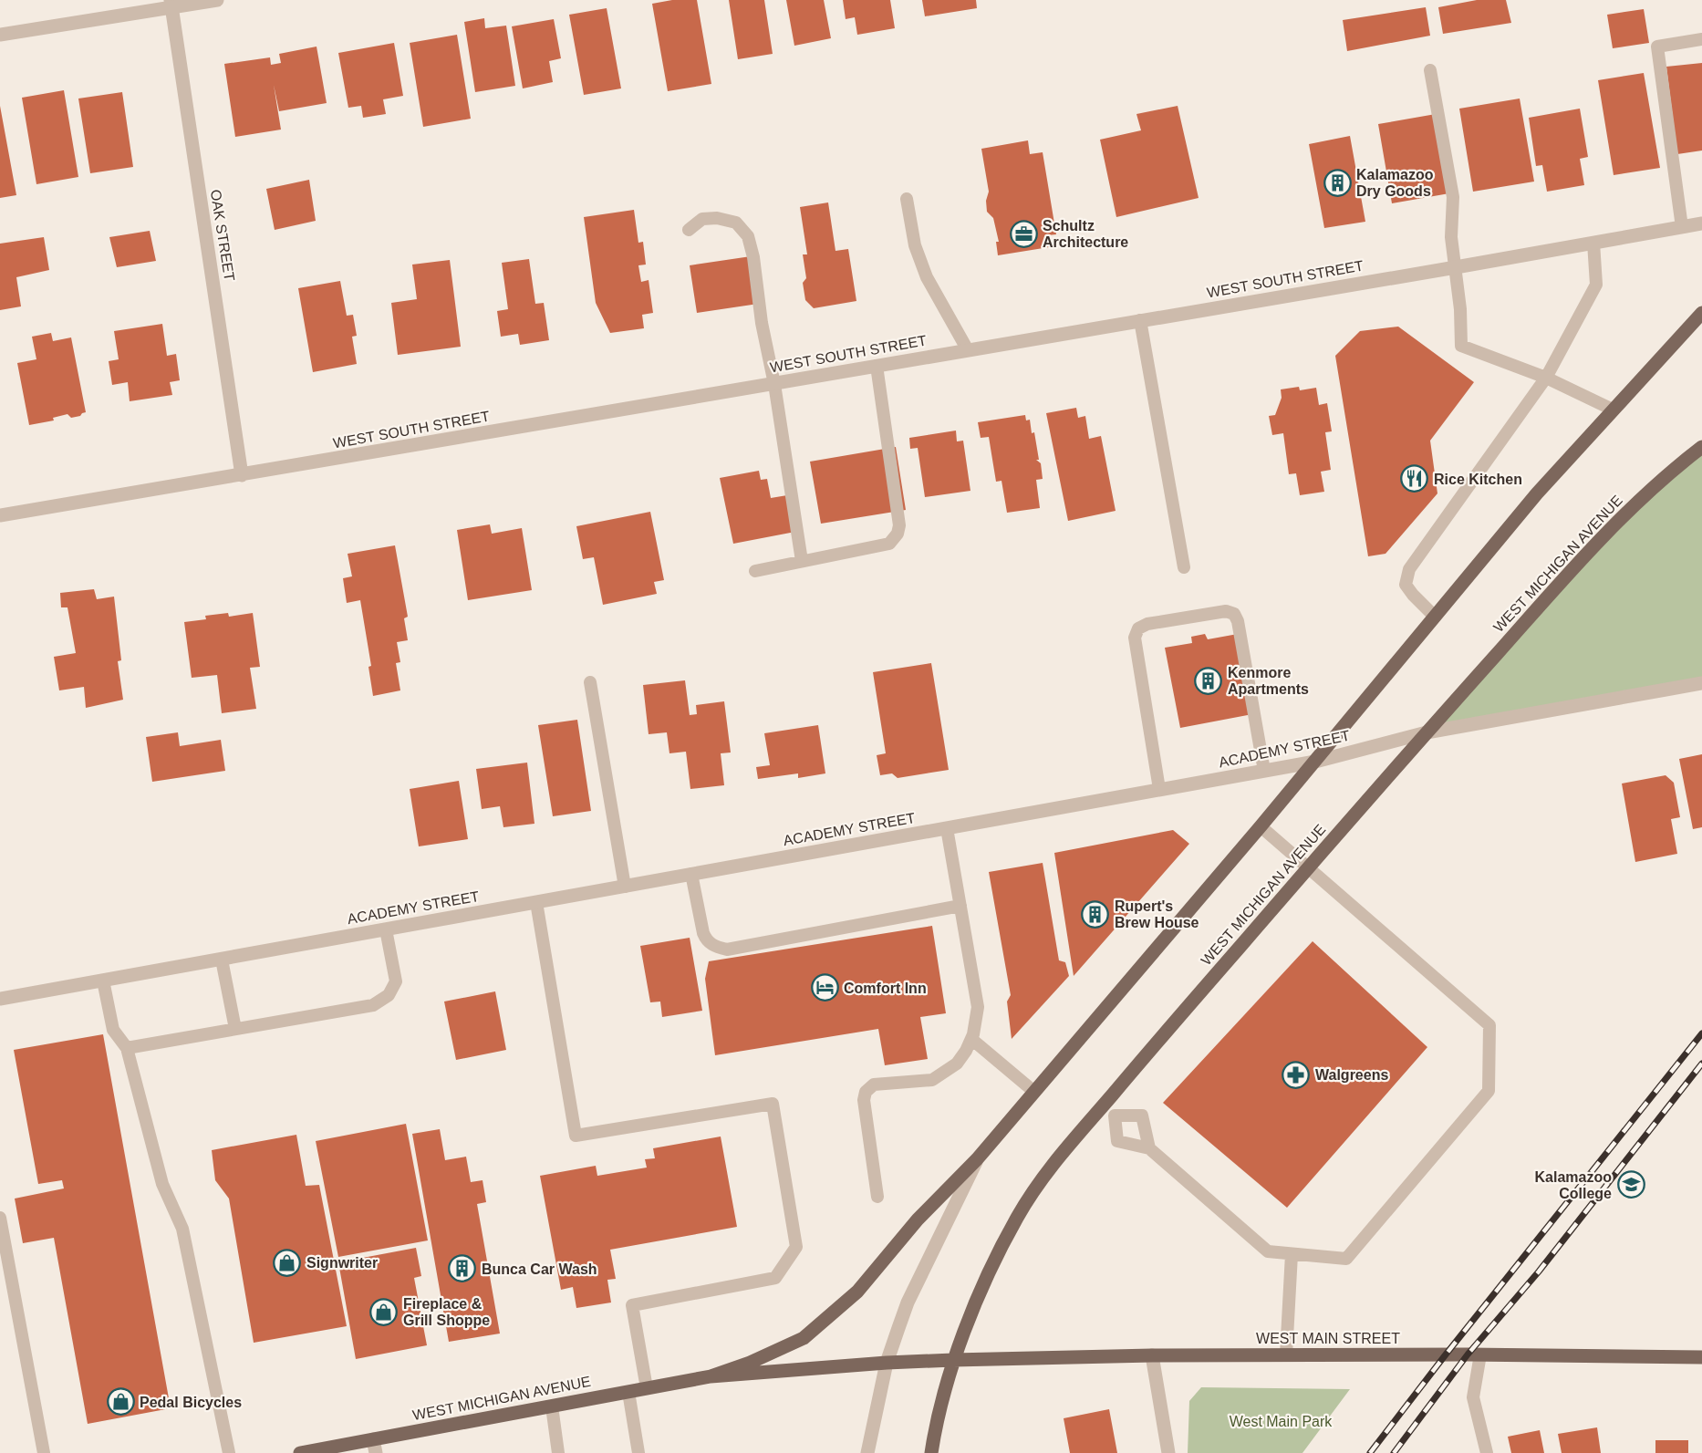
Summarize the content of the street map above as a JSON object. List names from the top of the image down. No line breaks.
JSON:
{"streets":{"main road":["WEST MICHIGAN AVENUE","WEST MAIN STREET"],"street":["OAK STREET","WEST SOUTH STREET","ACADEMY STREET"]},"crossings":[["OAK STREET","WEST SOUTH STREET"],["WEST MICHIGAN AVENUE","ACADEMY STREET"],["WEST MICHIGAN AVENUE","WEST MAIN STREET"]],"parks":["West Main Park"],"places":{"building":["Kalamazoo Dry Goods","Kenmore Apartments","Rupert's Brew House","Bunca Car Wash"],"office":["Schultz Architecture"],"restaurant":["Rice Kitchen"],"hotel":["Comfort Inn"],"pharmacy":["Walgreens"],"school or university":["Kalamazoo College"],"shop":["Signwriter","Fireplace & Grill Shoppe","Pedal Bicycles"]}}
